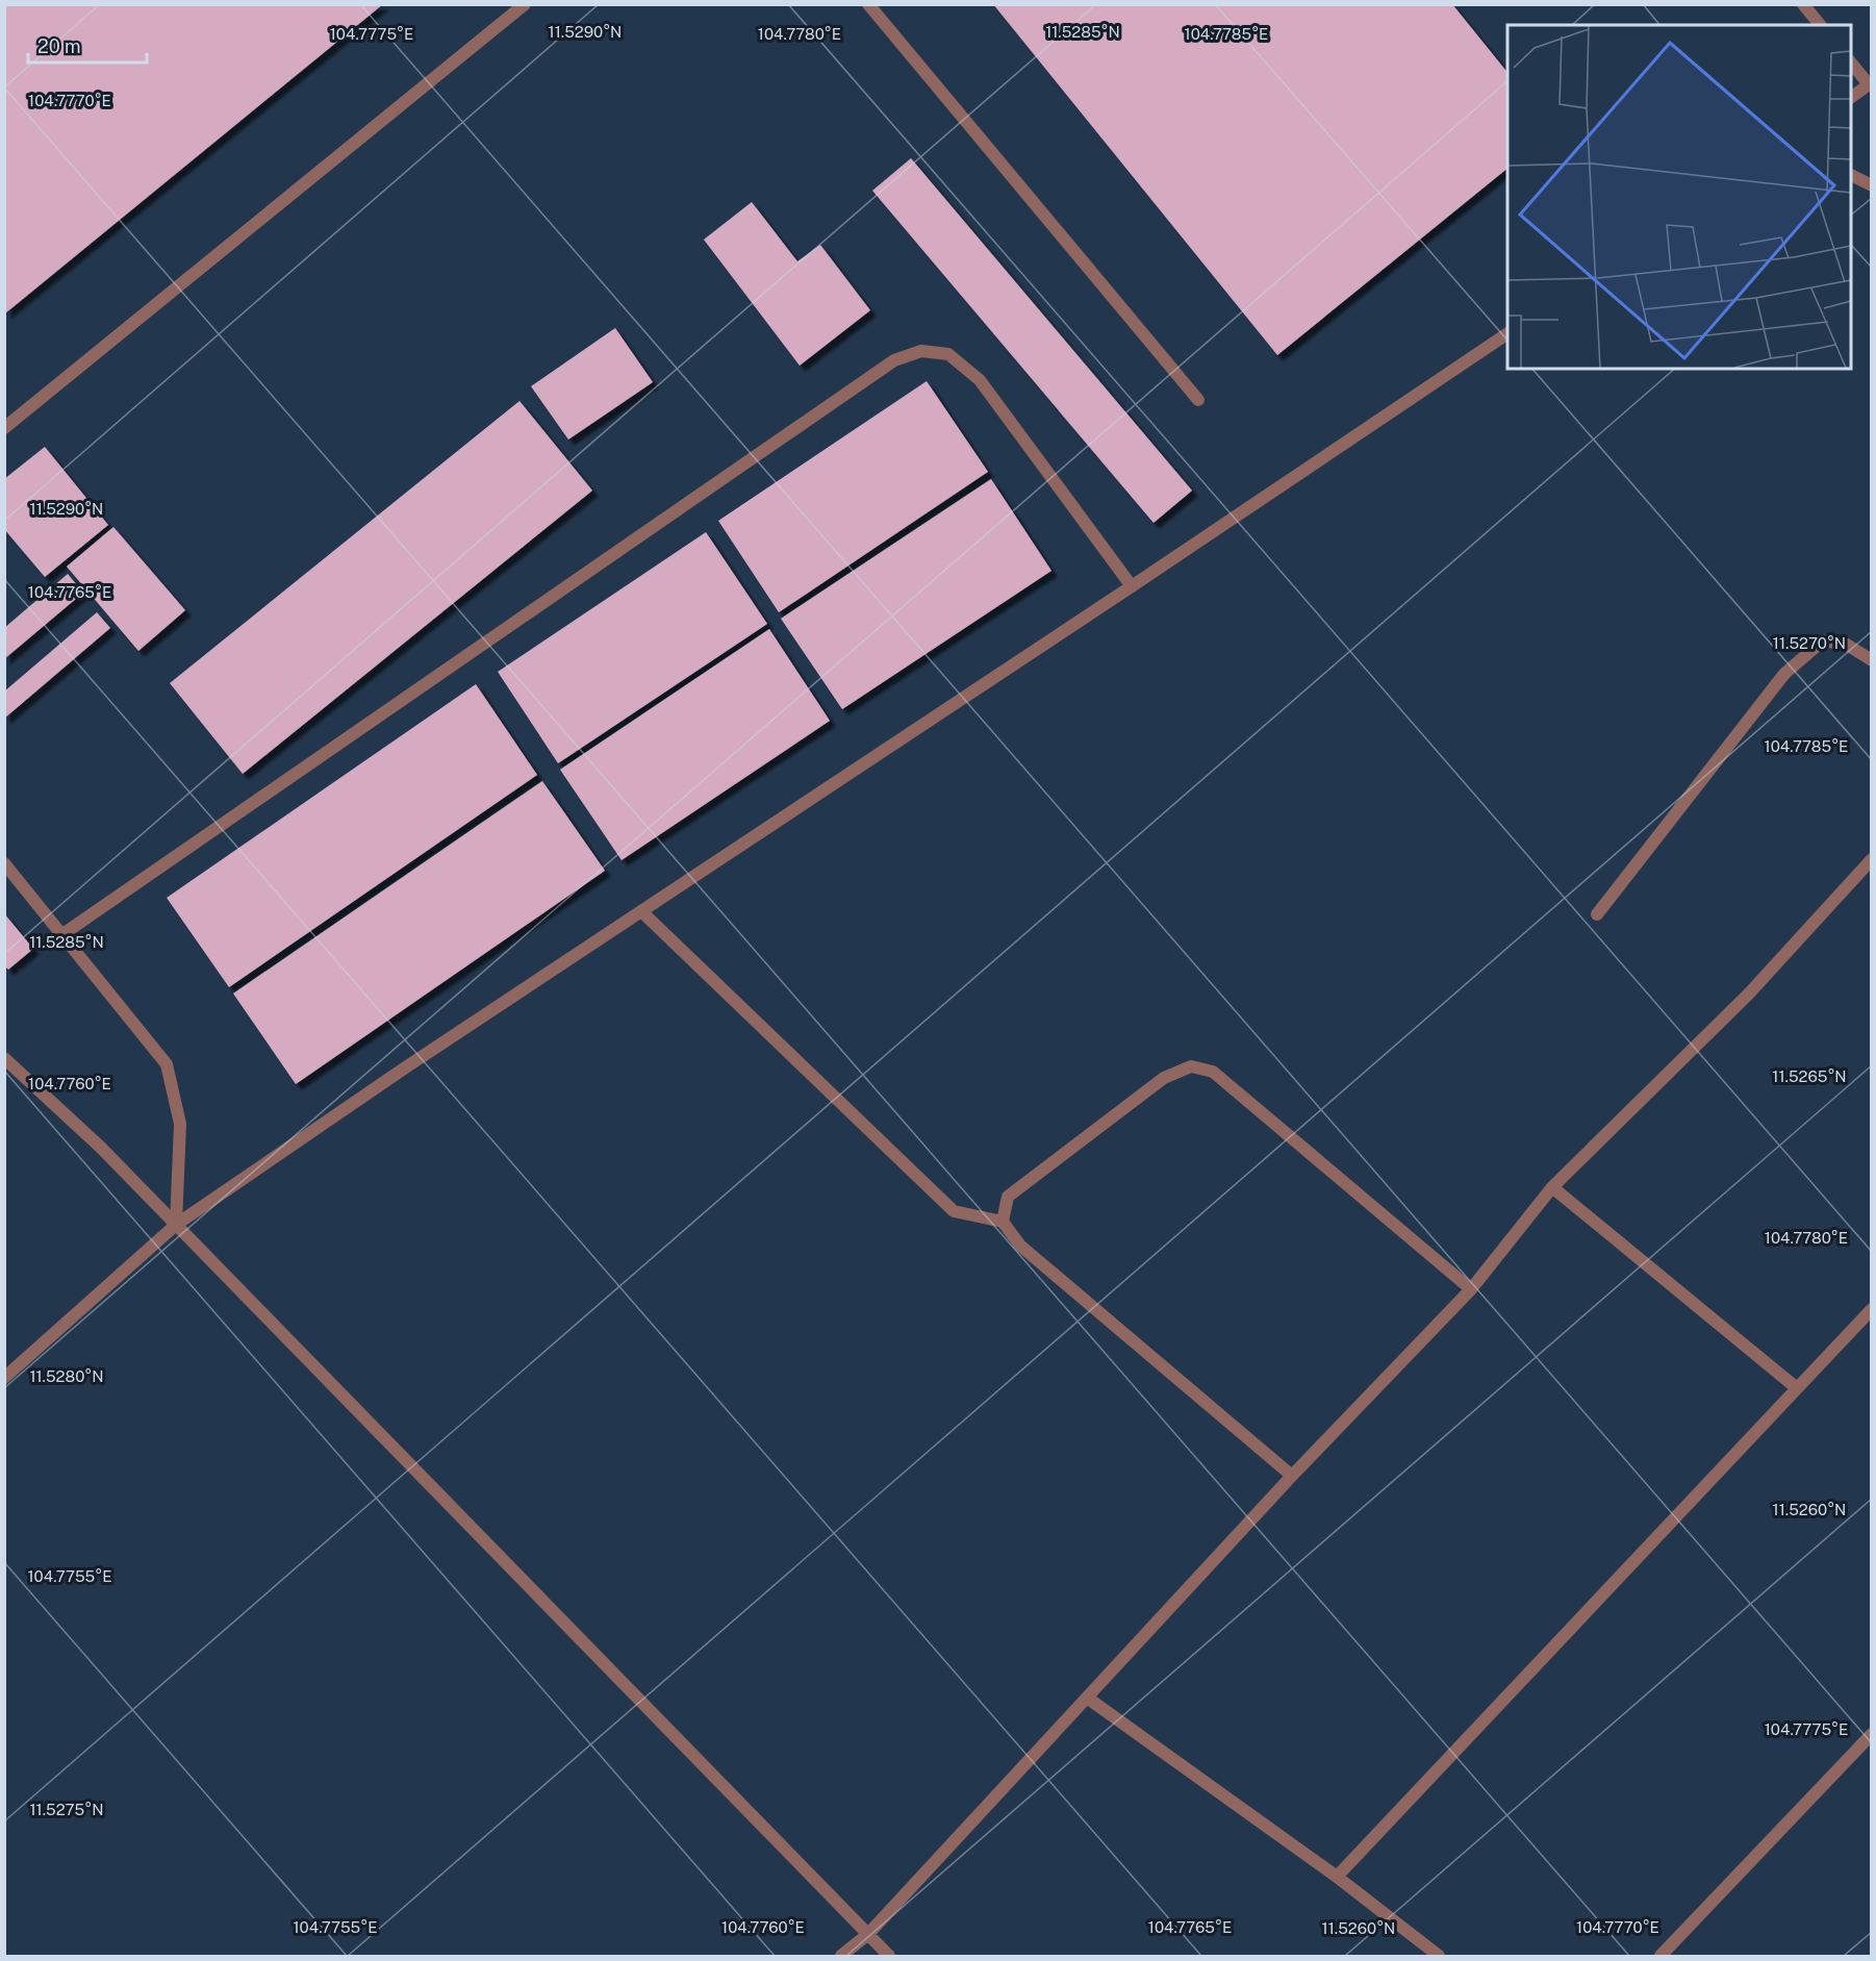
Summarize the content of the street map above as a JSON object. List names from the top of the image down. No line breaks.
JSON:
{"scale_bar":"20 m","coordinates":["11.5290°N","11.5285°N","104.7775°E","104.7780°E","104.7785°E","104.7770°E","104.7765°E","11.5270°N","11.5265°N","104.7760°E","11.5280°N","11.5260°N","104.7755°E","11.5275°N"]}
